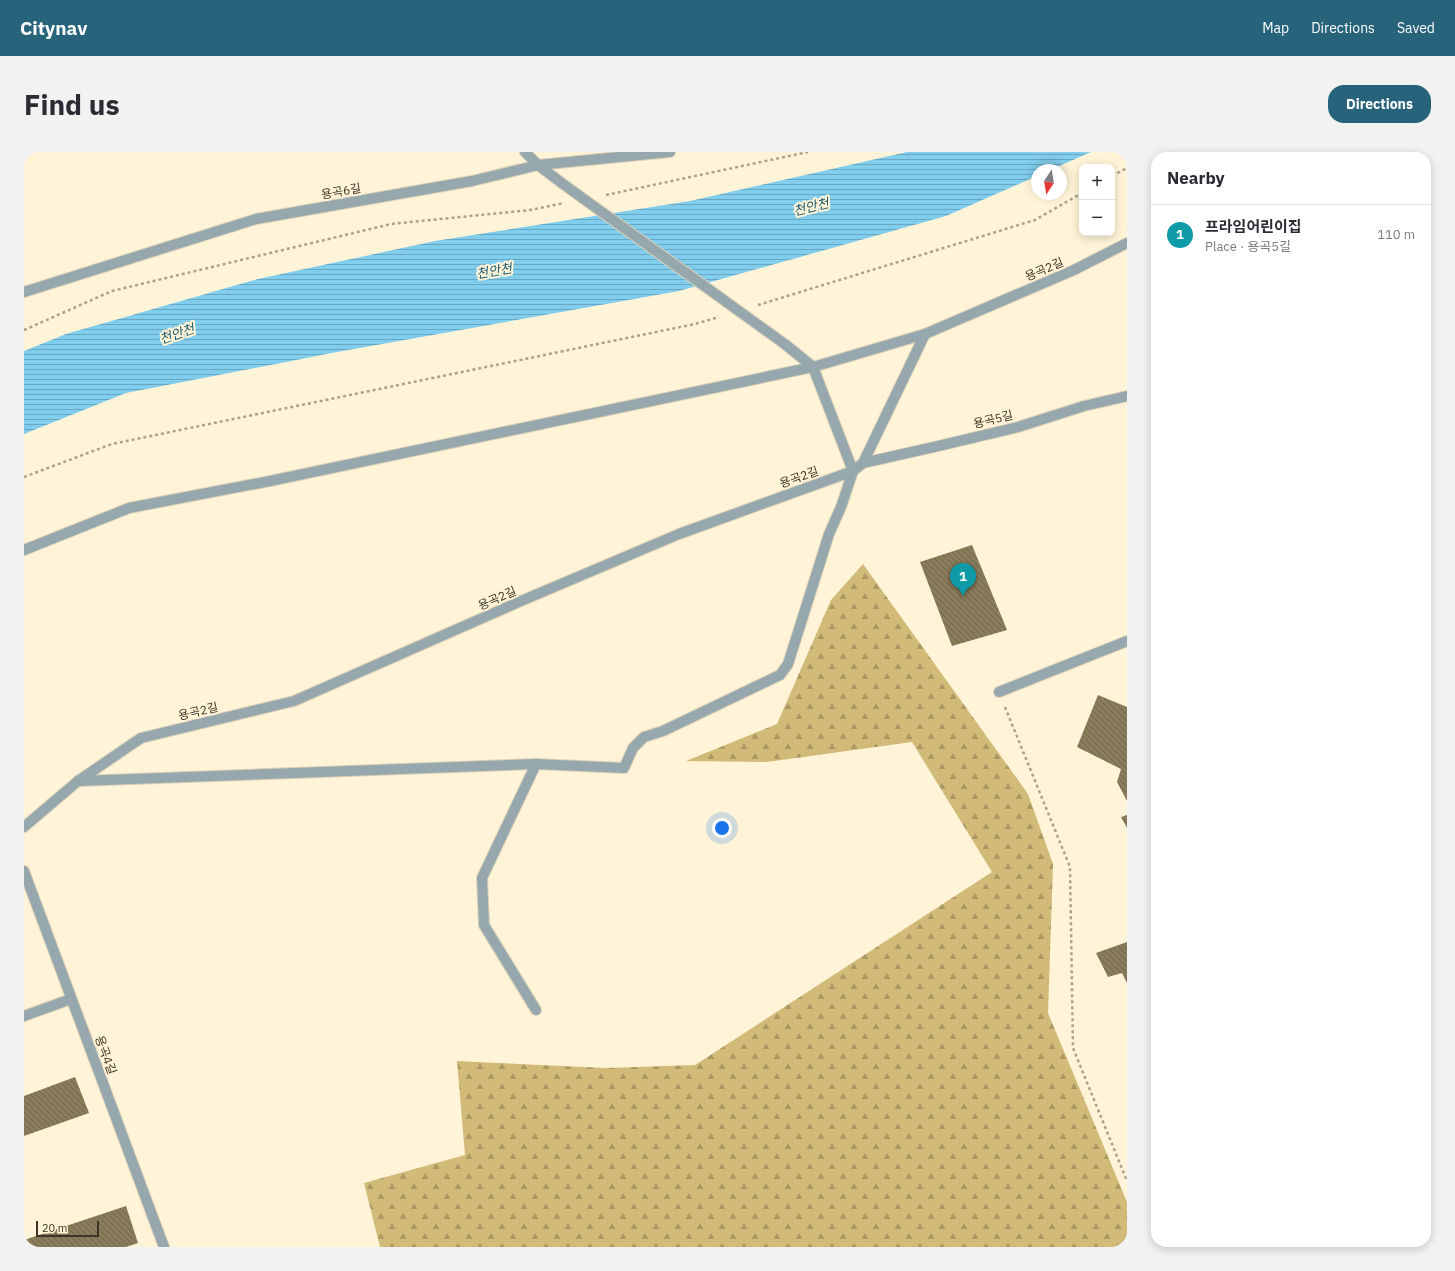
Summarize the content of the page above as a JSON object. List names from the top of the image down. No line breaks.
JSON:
{"streets":{"street":["용곡6길","용곡2길","용곡5길","용곡4길"]},"crossings":[["용곡2길","용곡5길"]],"water":["천안천"],"scale_bar":"20 m","north":"bottom","page":{"header":"Citynav","nav":["Map","Directions","Saved"],"buttons":"Directions","title":"Find us","heading":"Nearby","map_buttons":["+","−"],"list":[{"mark":"1","name":"프라임어린이집","note":"Place · 용곡5길","value":"110 m"}],"pins":"1","scale":"20 m"}}
